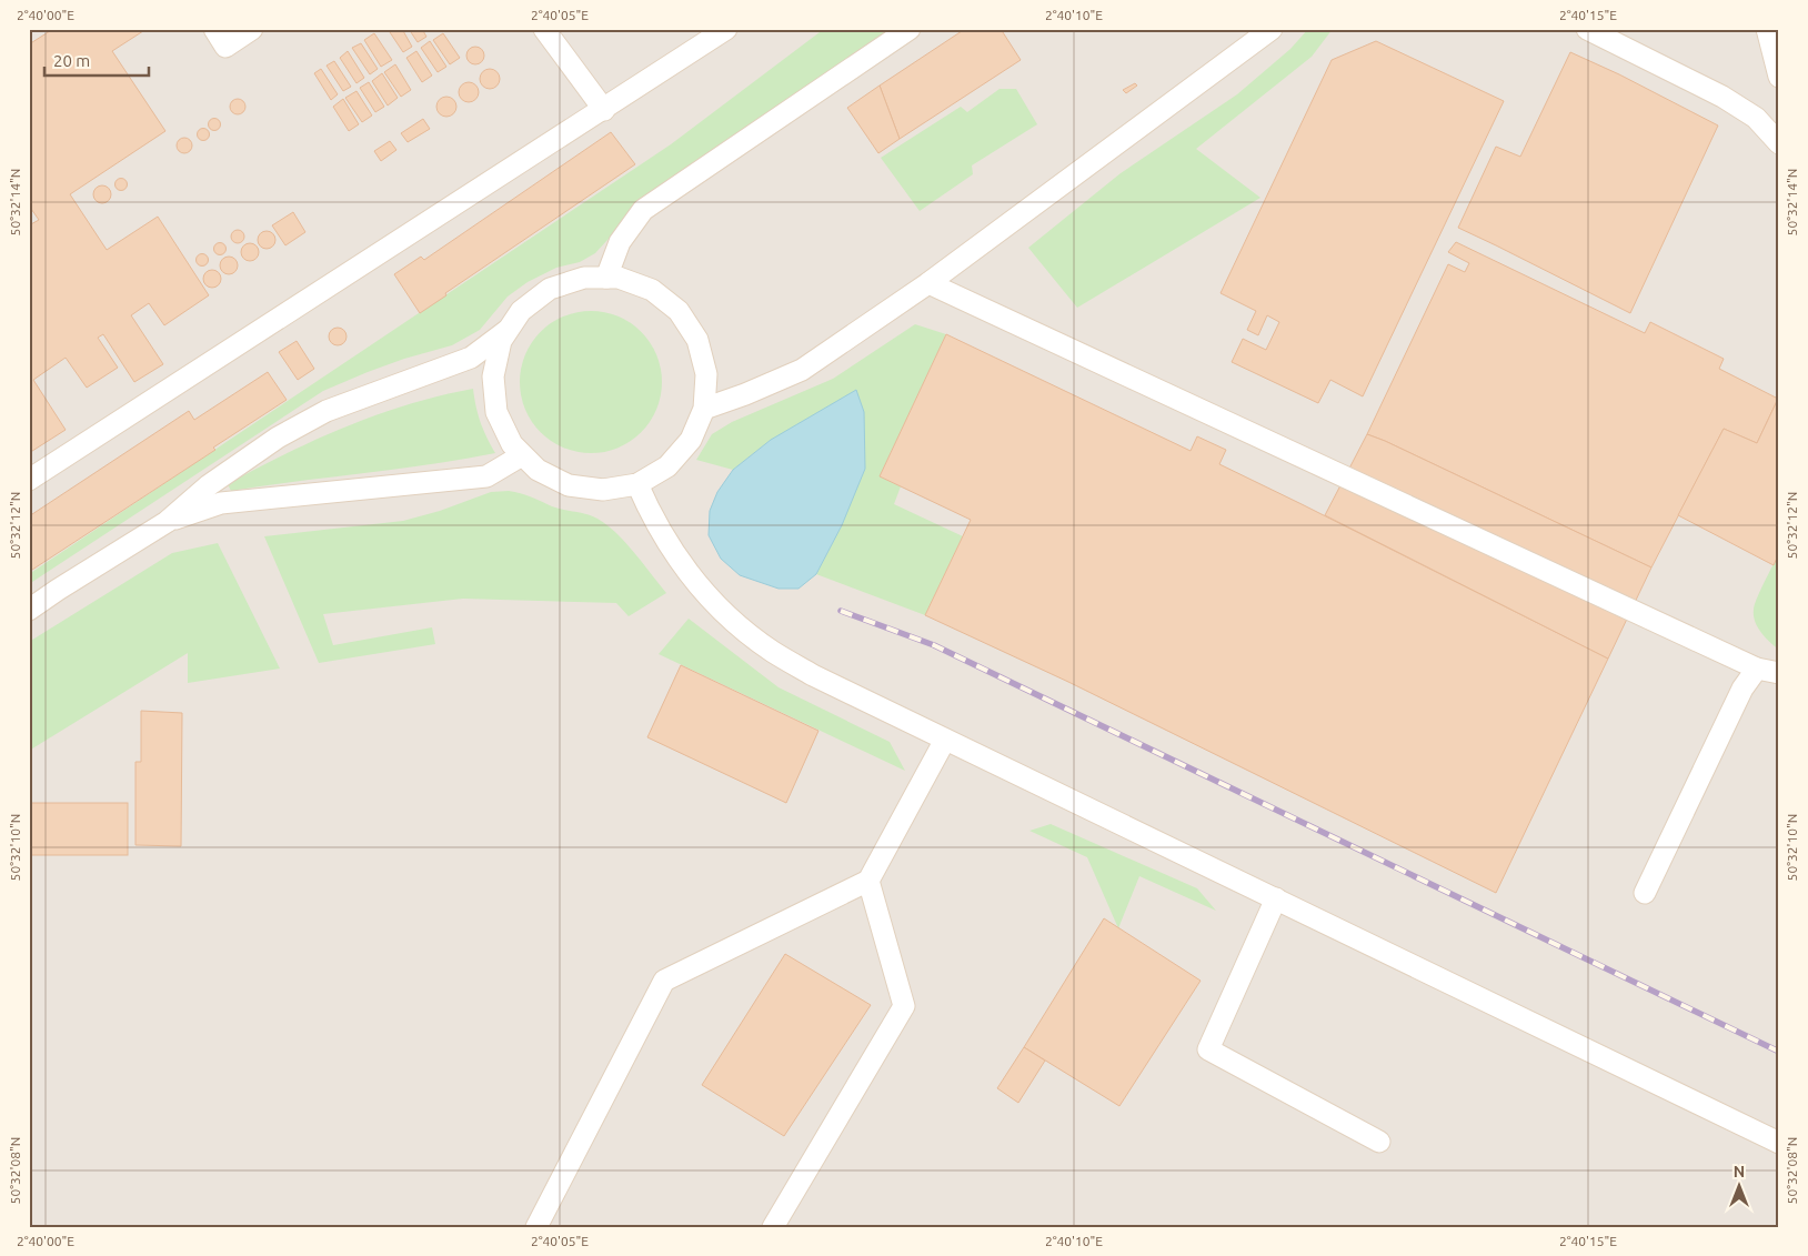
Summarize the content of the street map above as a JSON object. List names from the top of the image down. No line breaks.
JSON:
{"scale_bar":"20 m","north":"top","coordinates":["2°40'00\"E","2°40'05\"E","2°40'10\"E","2°40'15\"E","50°32'14\"N","50°32'12\"N","50°32'10\"N","50°32'08\"N"]}
